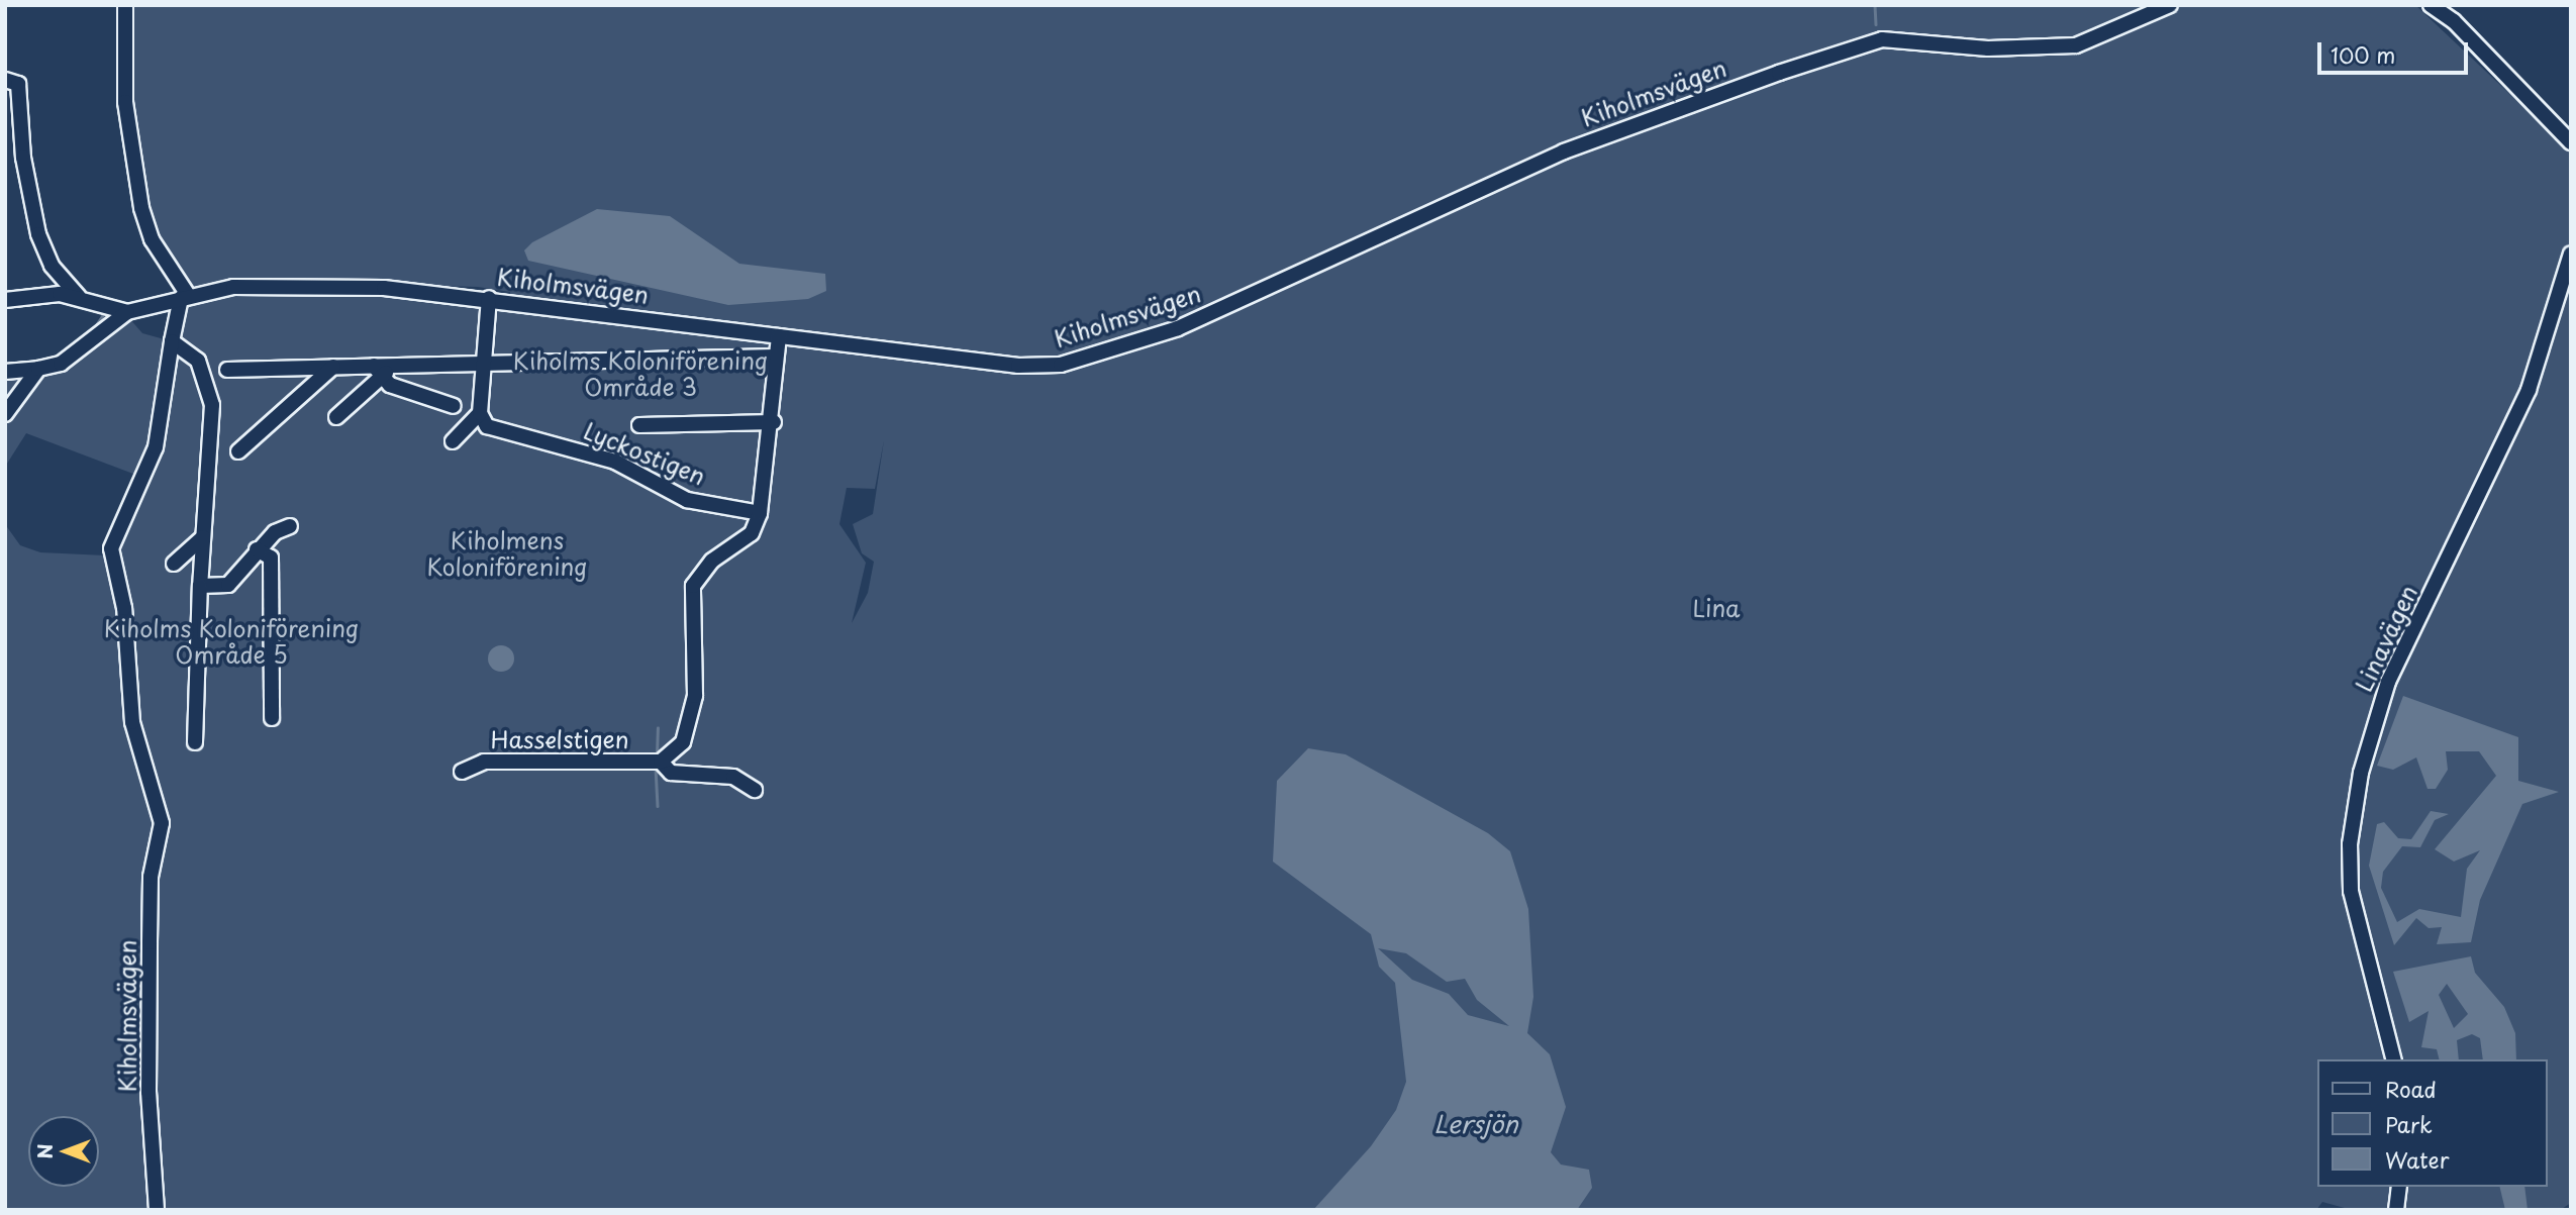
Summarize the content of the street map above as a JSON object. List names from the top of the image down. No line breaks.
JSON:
{"streets":{"street":["Kiholmsvägen","Lyckostigen","Linavägen","Hasselstigen"]},"crossings":[["Kiholmsvägen","Hasselstigen"],["Lyckostigen","Hasselstigen"]],"water":["Lersjön"],"parks":["Kiholms Koloniförening Område 3","Kiholmens Koloniförening","Lina","Kiholms Koloniförening Område 5"],"legend":["Road","Park","Water"],"scale_bar":"100 m","north":"left"}
